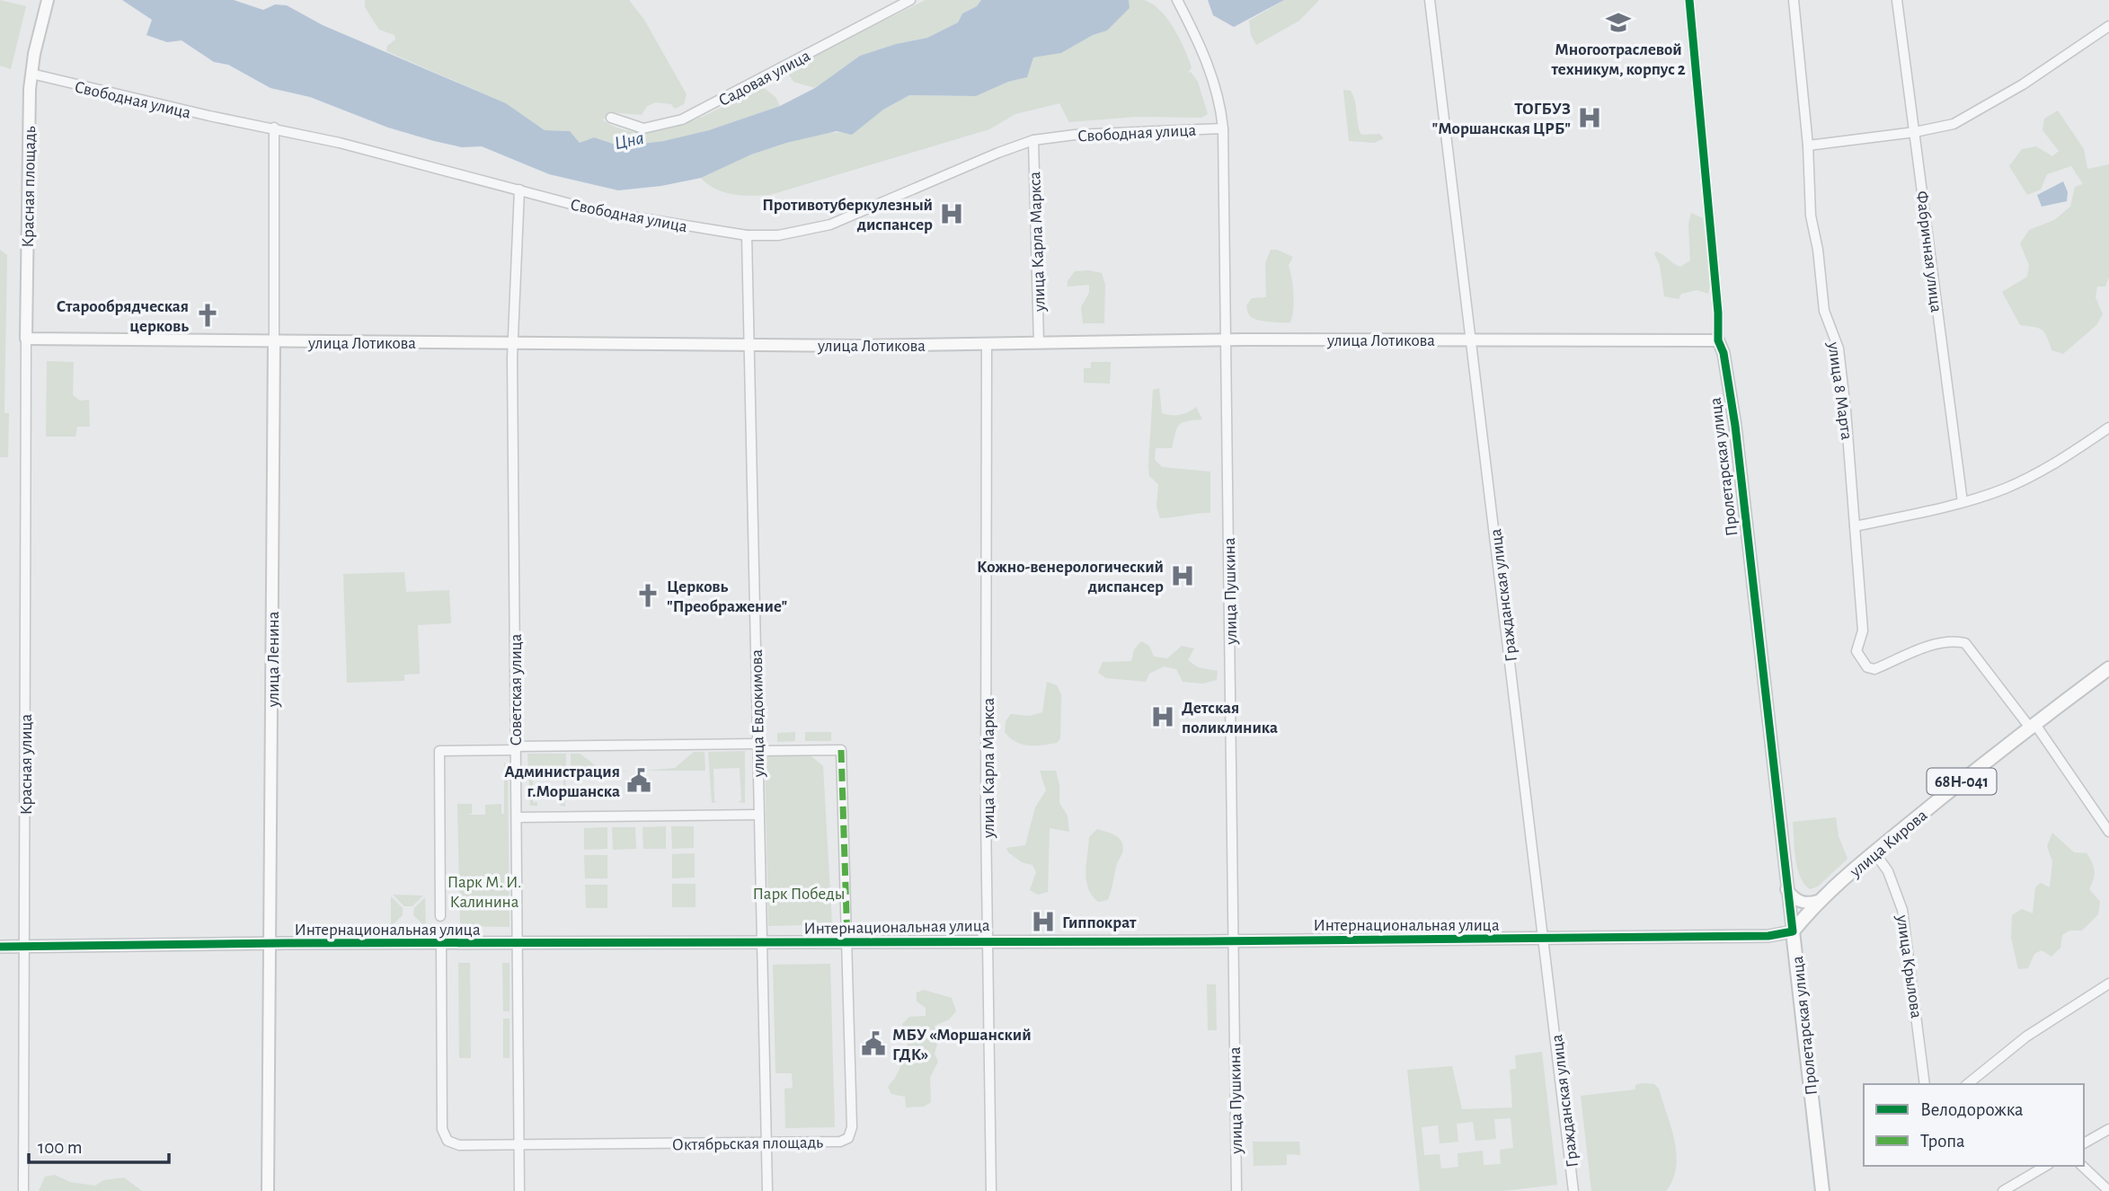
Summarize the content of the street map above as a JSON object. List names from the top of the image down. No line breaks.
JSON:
{"streets":{"main road":["Пролетарская улица","68Н-041","улица Кирова"],"street":["Садовая улица","Свободная улица","Красная площадь","улица Карла Маркса","Фабричная улица","улица Лотикова","улица 8 Марта","улица Пушкина","Гражданская улица","улица Ленина","Советская улица","улица Евдокимова","Красная улица","Интернациональная улица","улица Крылова","Октябрьская площадь"]},"crossings":[["Свободная улица","Красная площадь"],["Свободная улица","улица Карла Маркса"],["Свободная улица","улица Пушкина"],["Свободная улица","улица Ленина"],["Свободная улица","Советская улица"],["Свободная улица","улица Евдокимова"],["Красная площадь","улица Лотикова"],["Красная площадь","Красная улица"],["улица Карла Маркса","улица Лотикова"],["улица Карла Маркса","Интернациональная улица"],["улица Лотикова","Пролетарская улица"],["улица Лотикова","улица Пушкина"],["улица Лотикова","Гражданская улица"],["улица Лотикова","улица Ленина"],["улица Лотикова","Советская улица"],["улица Лотикова","улица Евдокимова"],["улица Лотикова","Красная улица"],["улица 8 Марта","улица Кирова"],["Пролетарская улица","улица Кирова"],["Пролетарская улица","Интернациональная улица"],["улица Пушкина","Интернациональная улица"],["Гражданская улица","Интернациональная улица"],["улица Ленина","Интернациональная улица"],["Советская улица","Интернациональная улица"],["Советская улица","Октябрьская площадь"],["улица Евдокимова","Интернациональная улица"],["улица Евдокимова","Октябрьская площадь"],["Красная улица","Интернациональная улица"],["улица Кирова","Интернациональная улица"],["улица Кирова","улица Крылова"],["Интернациональная улица","Октябрьская площадь"]],"water":["Цна"],"parks":["Парк М. И. Калинина","Парк Победы"],"places":{"school or university":["Многоотраслевой техникум, корпус 2"],"hospital":["ТОГБУЗ \"Моршанская ЦРБ\"","Противотуберкулезный диспансер","Кожно-венерологический диспансер","Детская поликлиника","Гиппократ"],"church":["Старообрядческая церковь","Церковь \"Преображение\""],"public building":["Администрация г.Моршанска","МБУ «Моршанский ГДК»"]},"legend":["Велодорожка","Тропа"],"scale_bar":"100 m"}
